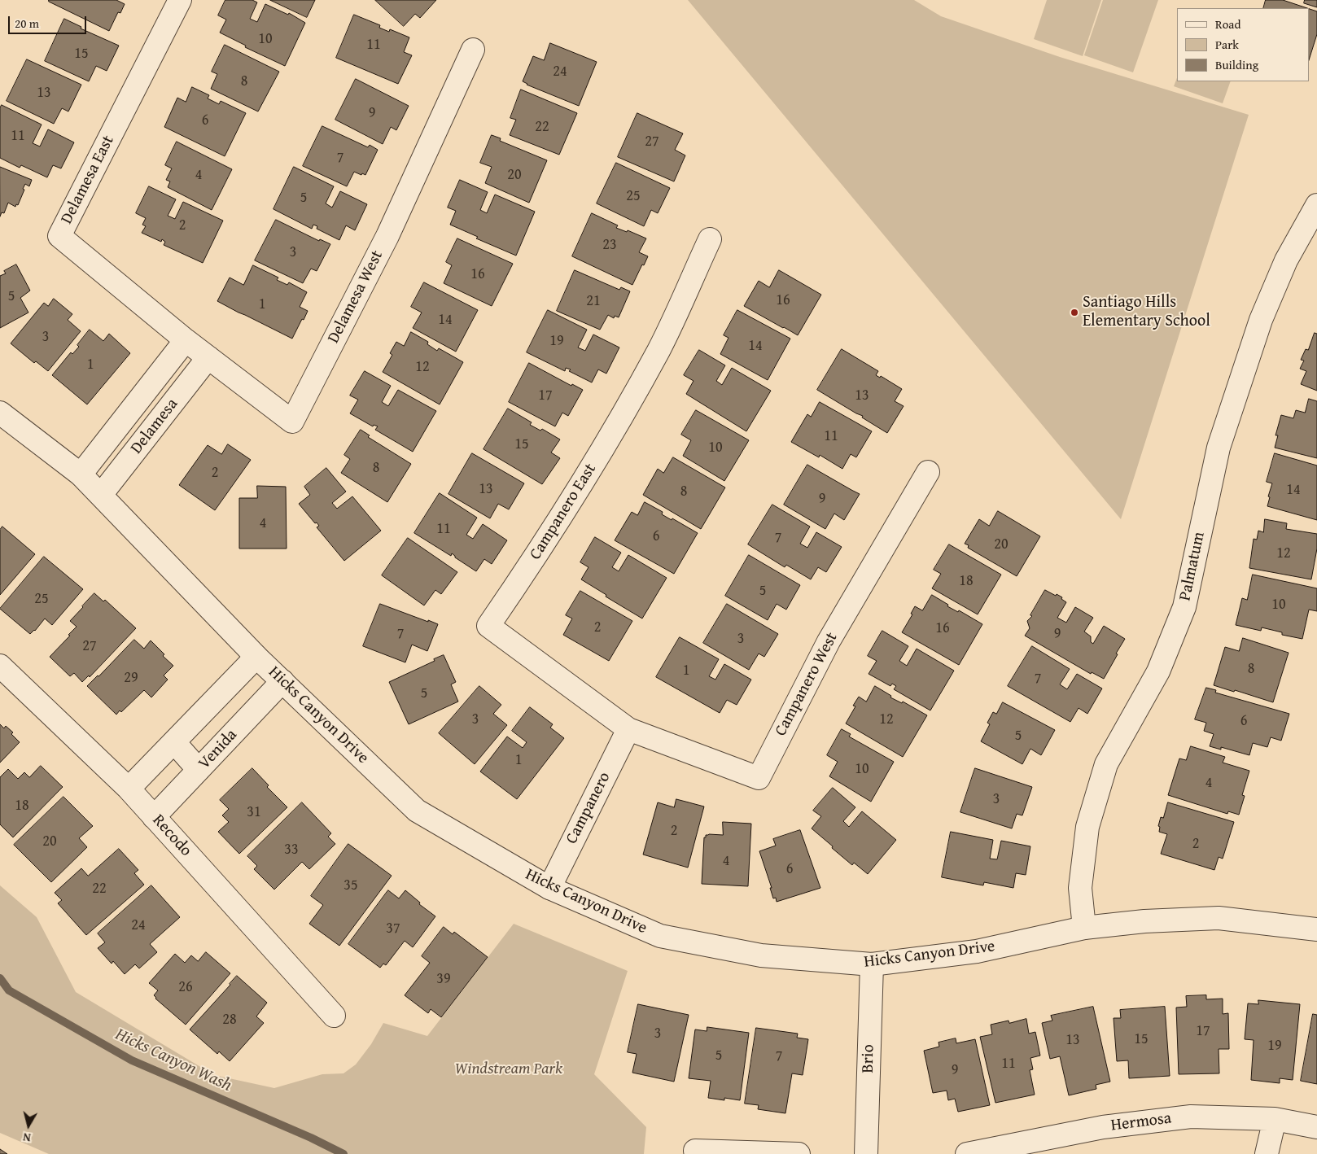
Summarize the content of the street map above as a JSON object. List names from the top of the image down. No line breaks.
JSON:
{"streets":{"street":["Delamesa East","Delamesa West","Delamesa","Campanero East","Palmatum","Campanero West","Hicks Canyon Drive","Venida","Campanero","Recodo","Brio","Hermosa"]},"crossings":[["Delamesa East","Delamesa West"],["Delamesa East","Delamesa"],["Delamesa West","Delamesa"],["Delamesa","Hicks Canyon Drive"],["Campanero East","Campanero West"],["Campanero East","Campanero"],["Palmatum","Hicks Canyon Drive"],["Campanero West","Campanero"],["Hicks Canyon Drive","Venida"],["Hicks Canyon Drive","Campanero"],["Hicks Canyon Drive","Brio"],["Venida","Recodo"]],"water":["Hicks Canyon Wash"],"parks":["Windstream Park"],"places":["Santiago Hills Elementary School"],"house_numbers":["10","11","15","24","8","13","9","6","22","11","27","7","4","20","25","5","2","23","3","16","5","16","21","1","14","3","19","14","1","12","17","13","11","15","10","8","2","13","14","8","9","4","11","6","7","20","12","18","5","25","10","2","16","7","9","3","27","8","1","29","7","5","3","12","6","5","1","10","4","3","18","31","2","20","2","33","4","6","35","22","24","37","39","26","28","17","3","15","13","19","5","7","11","9"],"legend":["Road","Park","Building"],"scale_bar":"20 m","north":"bottom"}
